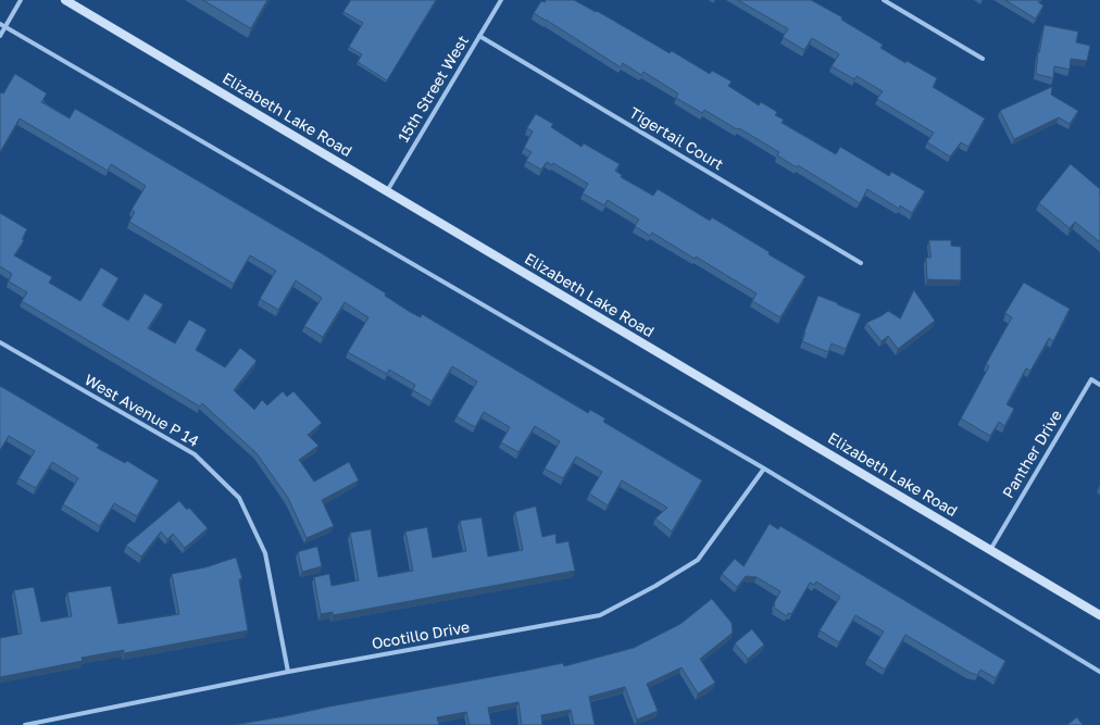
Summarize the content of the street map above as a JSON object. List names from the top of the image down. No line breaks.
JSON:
{"streets":{"main road":["Elizabeth Lake Road"],"street":["15th Street West","Tigertail Court","West Avenue P 14","Panther Drive","Ocotillo Drive"]},"crossings":[["15th Street West","Elizabeth Lake Road"],["15th Street West","Tigertail Court"],["Elizabeth Lake Road","Panther Drive"],["West Avenue P 14","Ocotillo Drive"]]}
